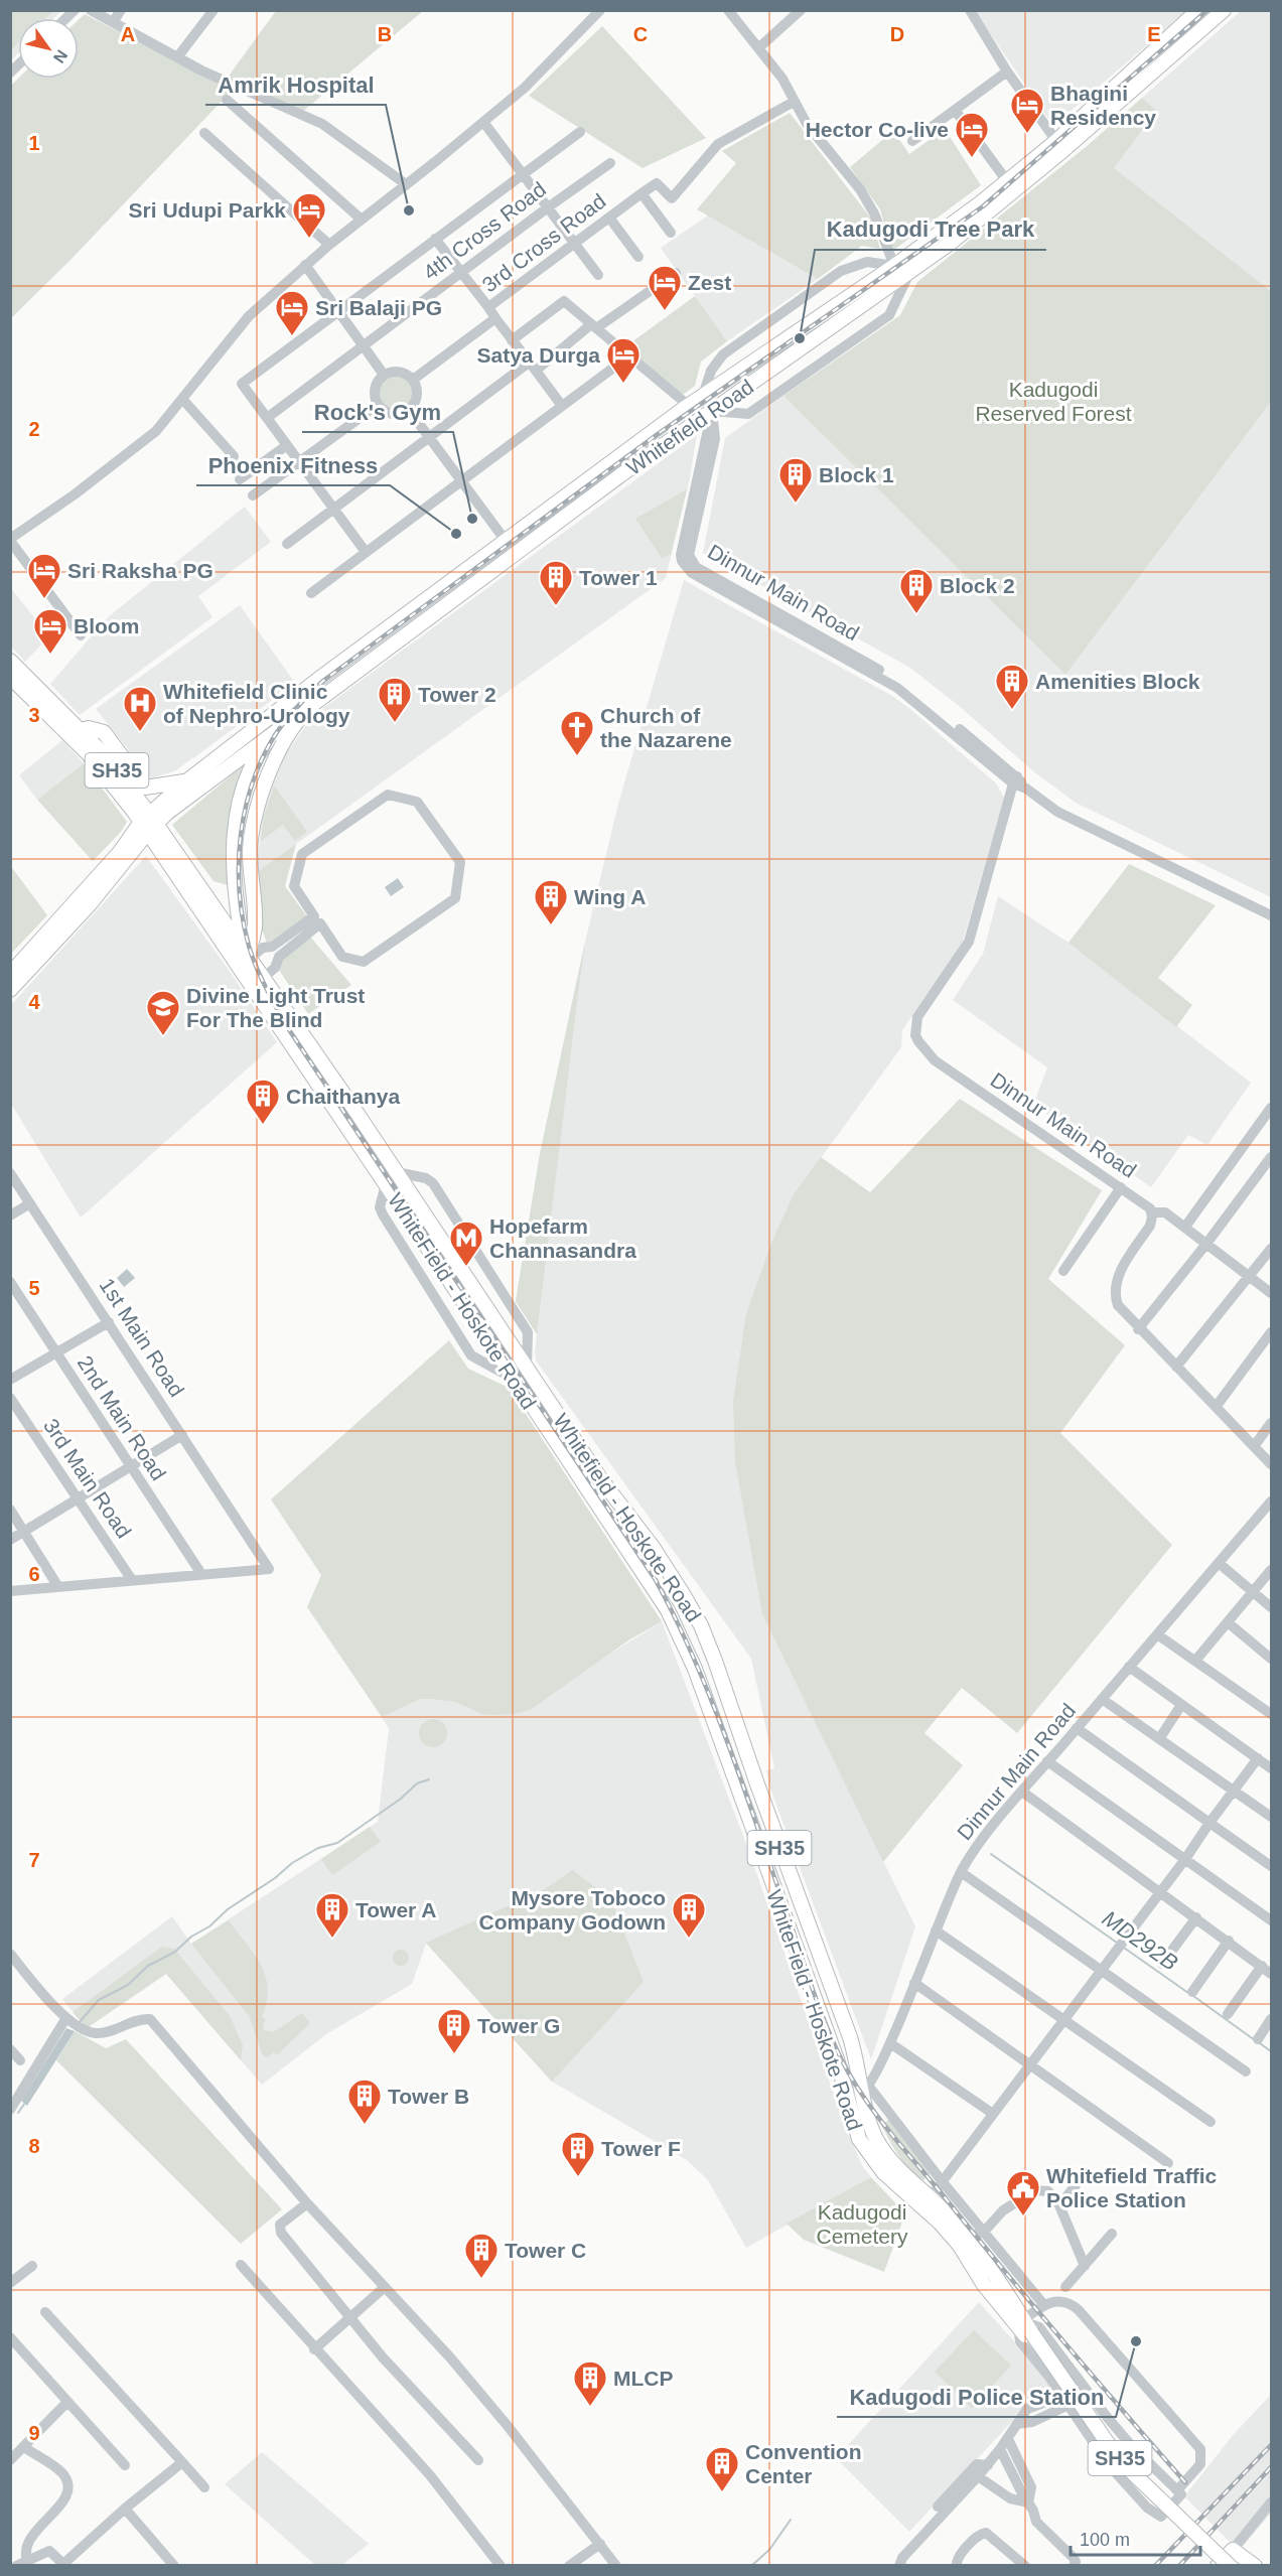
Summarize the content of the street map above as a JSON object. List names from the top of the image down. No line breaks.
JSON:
{"streets":{"main road":["Whitefield Road","SH35","WhiteField - Hoskote Road","Whitefield - Hoskote Road"],"street":["4th Cross Road","3rd Cross Road","Dinnur Main Road","1st Main Road","2nd Main Road","3rd Main Road"]},"crossings":[["Whitefield Road","Dinnur Main Road"],["Whitefield Road","SH35"],["Whitefield Road","WhiteField - Hoskote Road"],["Whitefield Road","Whitefield - Hoskote Road"],["Dinnur Main Road","Whitefield - Hoskote Road"],["SH35","WhiteField - Hoskote Road"],["SH35","Whitefield - Hoskote Road"],["WhiteField - Hoskote Road","Whitefield - Hoskote Road"],["1st Main Road","2nd Main Road"]],"water":["MD292B"],"parks":["Kadugodi Reserved Forest","Kadugodi Cemetery"],"places":{"hotel":["Bhagini Residency","Hector Co-live","Sri Udupi Parkk","Zest","Sri Balaji PG","Satya Durga","Sri Raksha PG","Bloom"],"other":["Amrik Hospital","Kadugodi Tree Park","Rock's Gym","Phoenix Fitness","Kadugodi Police Station"],"building":["Block 1","Tower 1","Block 2","Amenities Block","Tower 2","Wing A","Chaithanya","Tower A","Mysore Toboco Company Godown","Tower G","Tower B","Tower F","Tower C","MLCP","Convention Center"],"hospital":["Whitefield Clinic of Nephro-Urology"],"church":["Church of the Nazarene"],"school or university":["Divine Light Trust For The Blind"],"metro station":["Hopefarm Channasandra"],"public building":["Whitefield Traffic Police Station"]},"scale_bar":"100 m","north":"bottom right","grid":{"columns":["A","B","C","D","E"],"rows":["1","2","3","4","5","6","7","8","9"]}}
